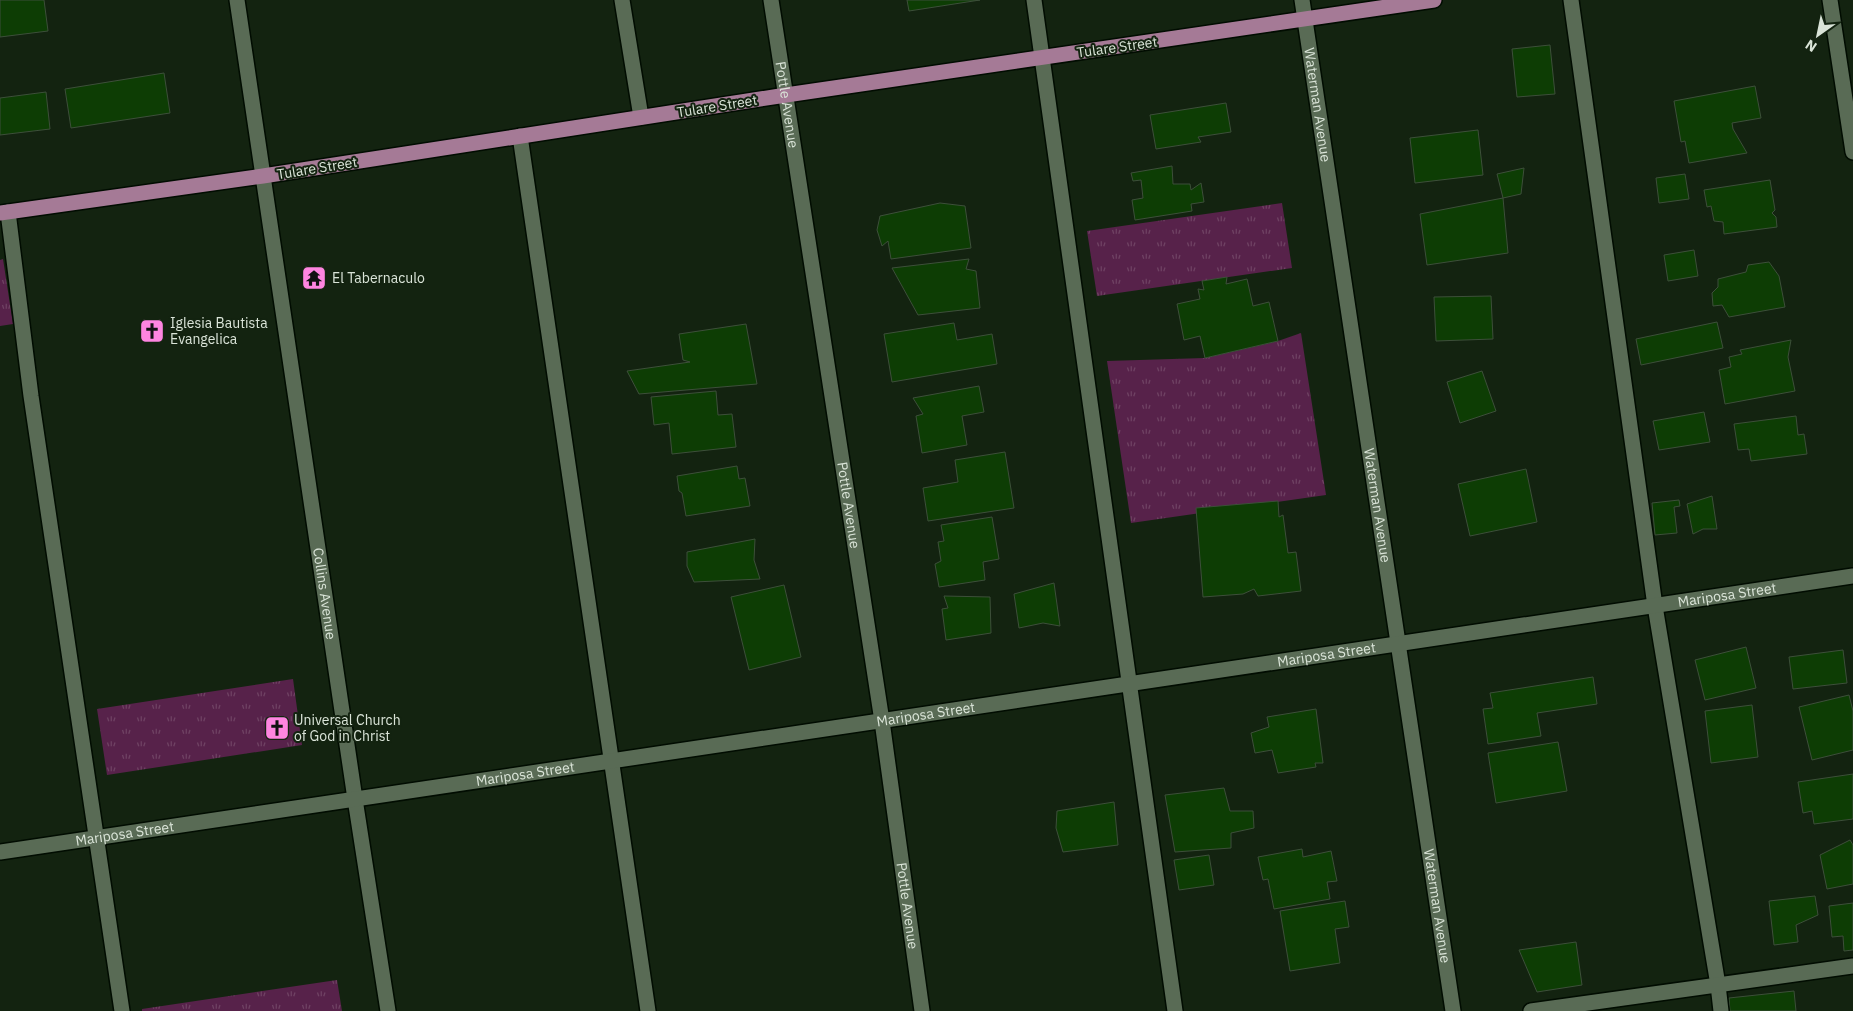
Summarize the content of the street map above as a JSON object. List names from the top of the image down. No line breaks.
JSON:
{"streets":{"main road":["Tulare Street"],"street":["Pottle Avenue","Waterman Avenue","Collins Avenue","Mariposa Street"]},"crossings":[["Tulare Street","Pottle Avenue"],["Tulare Street","Waterman Avenue"],["Tulare Street","Collins Avenue"],["Pottle Avenue","Mariposa Street"],["Waterman Avenue","Mariposa Street"],["Collins Avenue","Mariposa Street"]],"places":{"temple":["El Tabernaculo"],"church":["Iglesia Bautista Evangelica","Universal Church of God in Christ"]},"north":"bottom left"}
